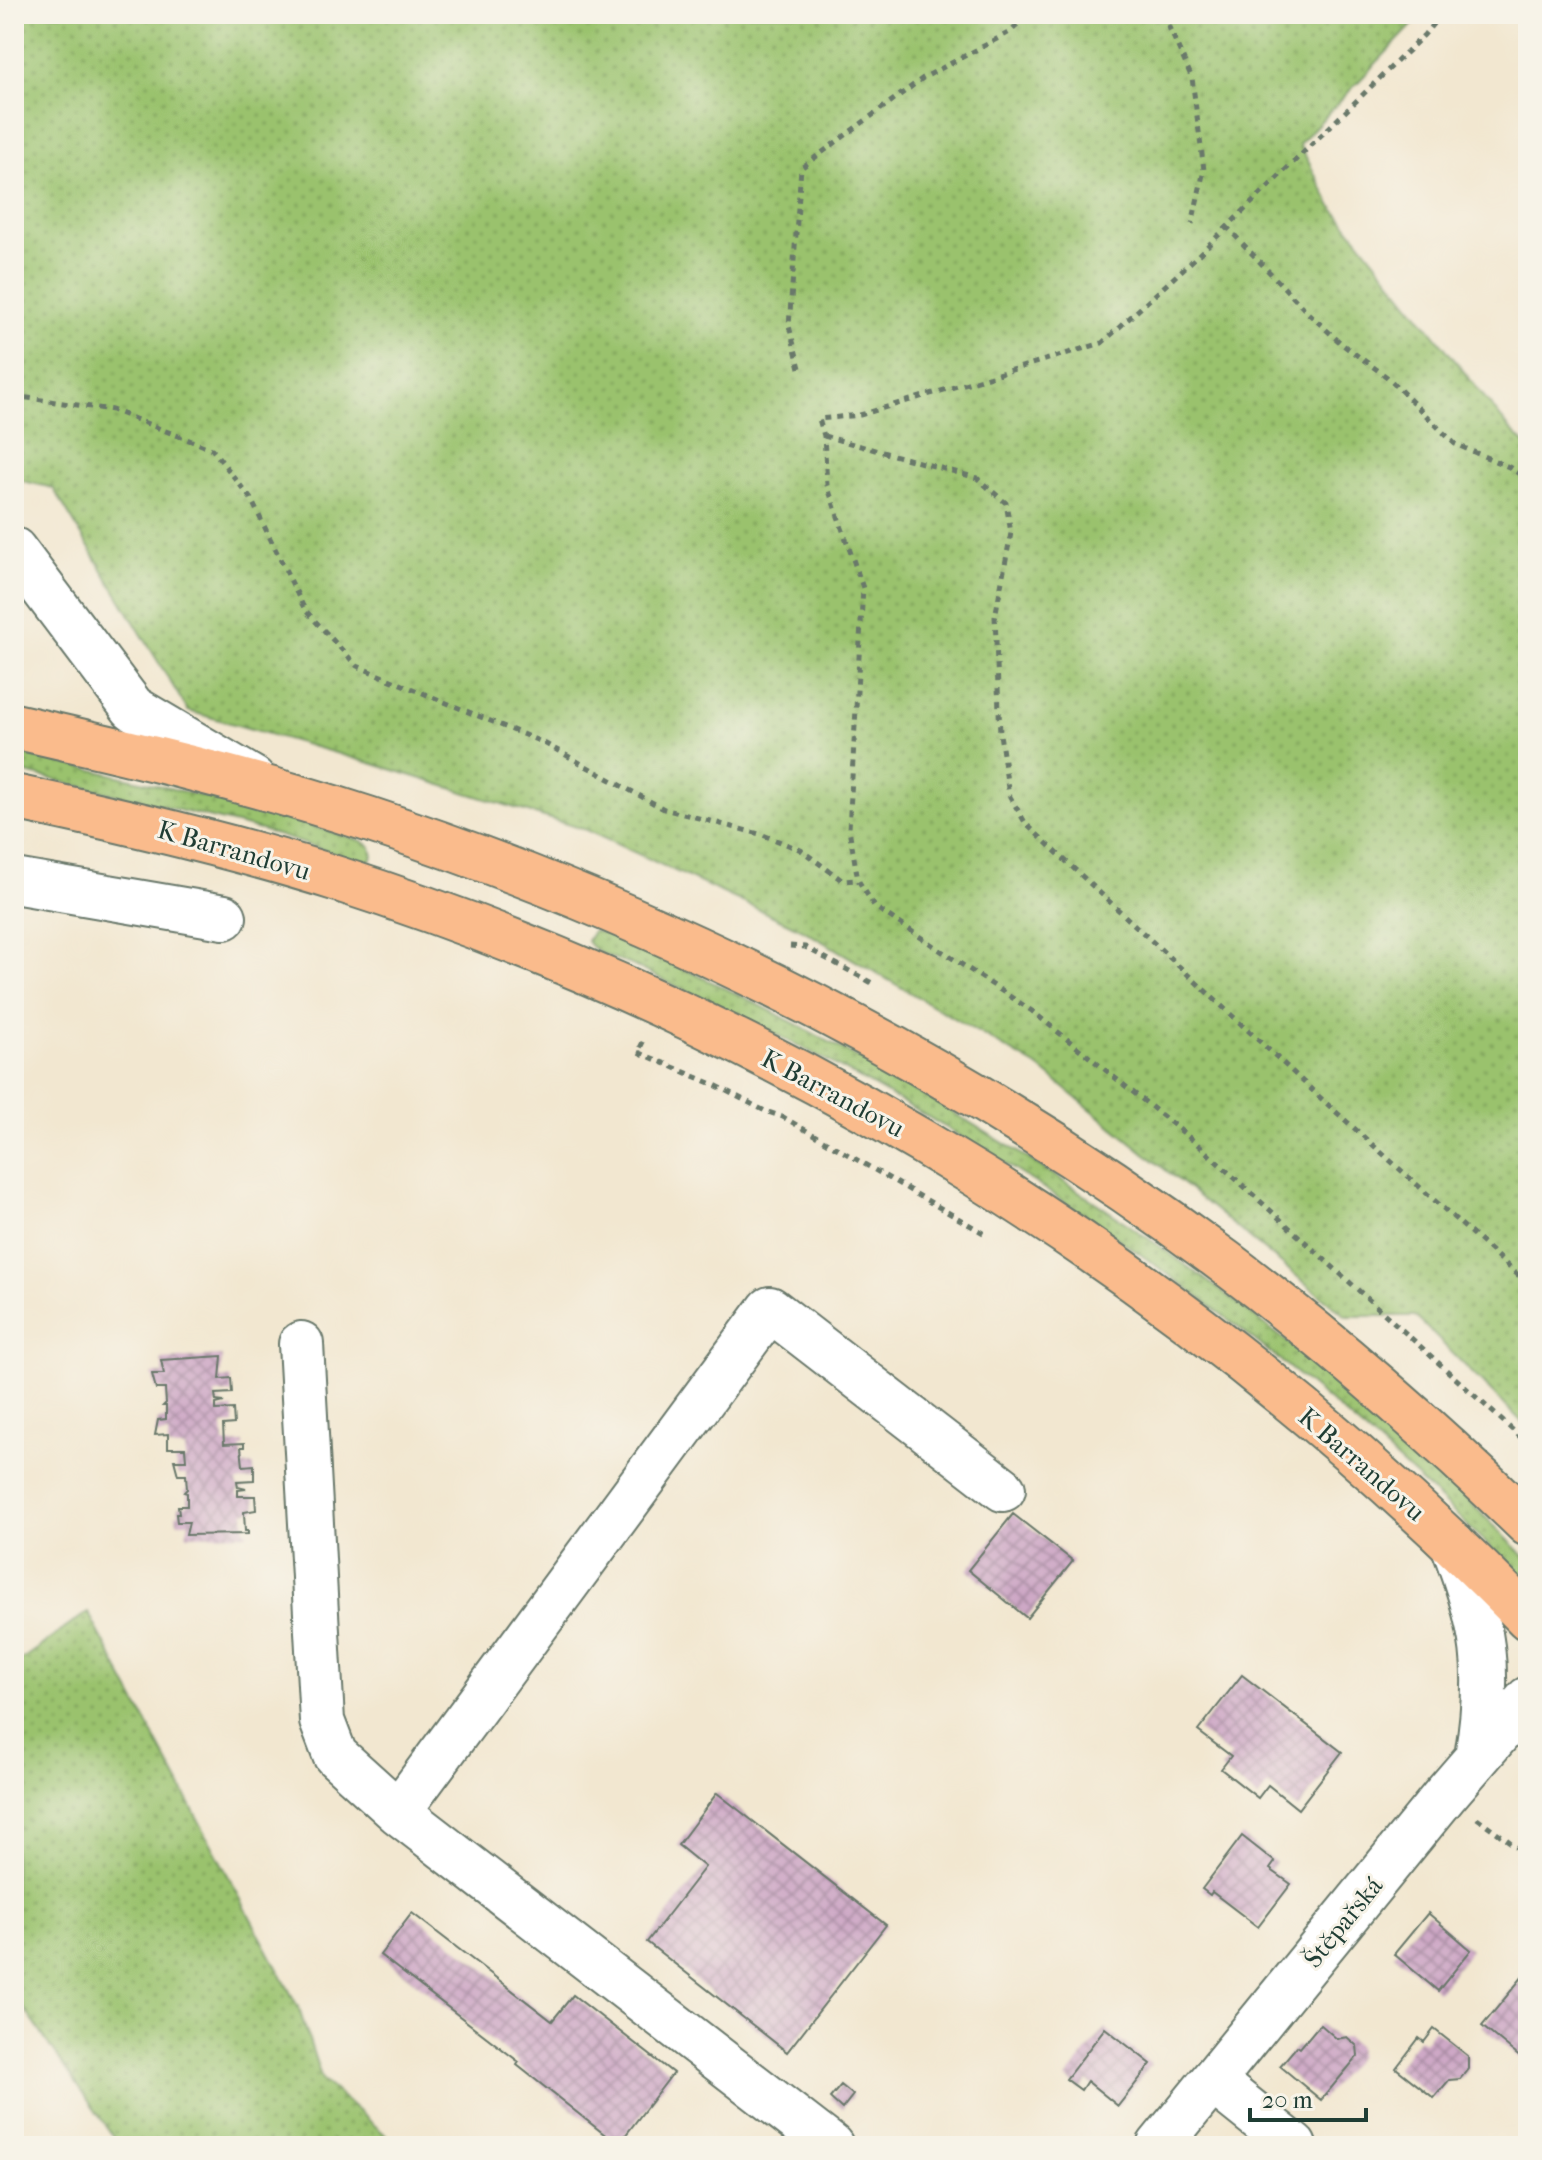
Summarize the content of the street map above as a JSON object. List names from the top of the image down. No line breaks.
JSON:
{"streets":{"main road":["K Barrandovu"],"street":["Štěpařská"]},"scale_bar":"20 m"}
